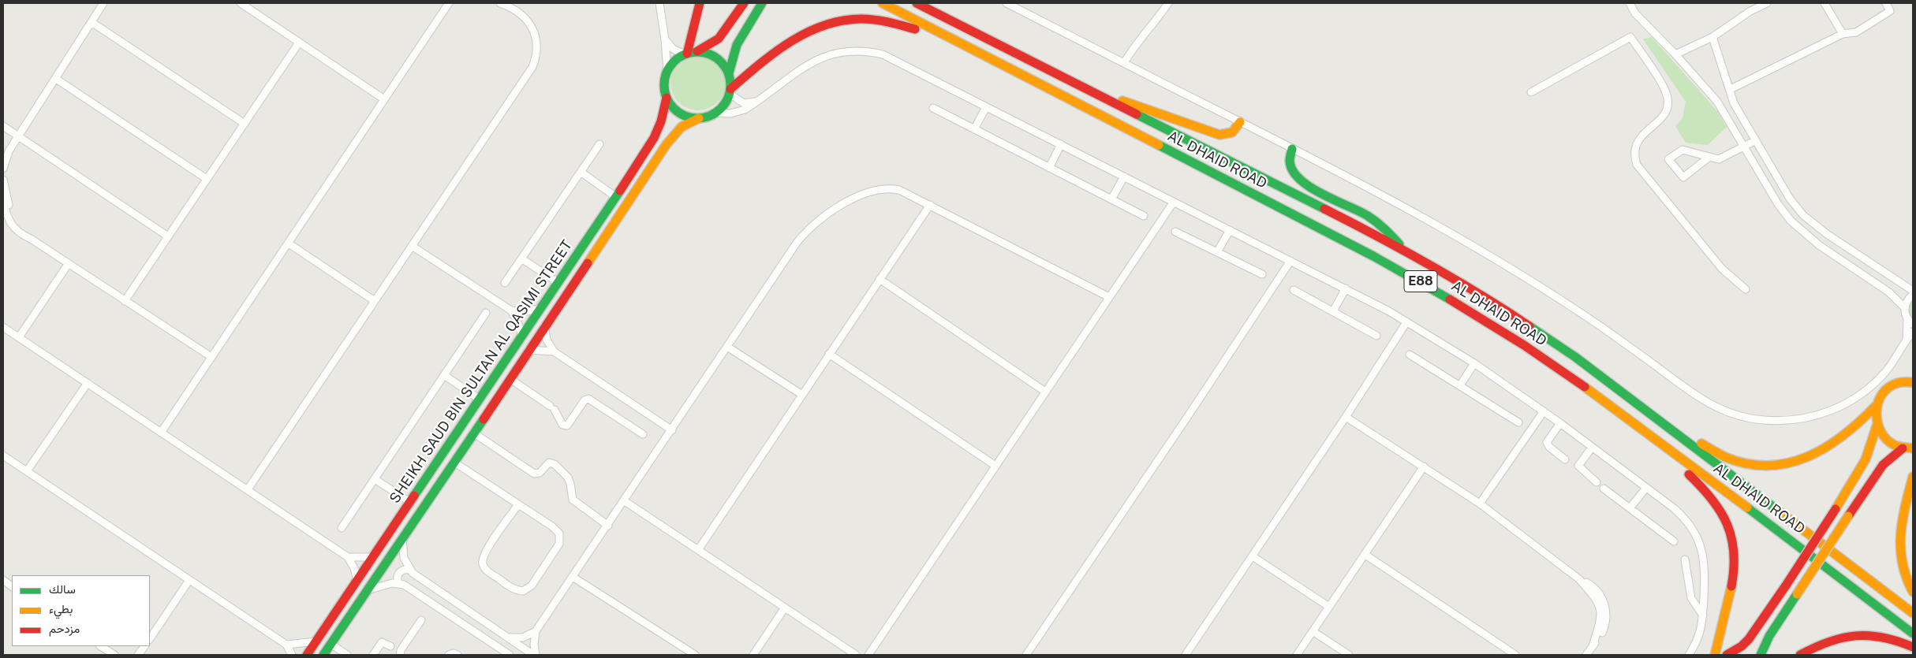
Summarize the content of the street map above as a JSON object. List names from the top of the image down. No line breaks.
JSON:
{"streets":{"main road":["AL DHAID ROAD","E88","SHEIKH SAUD BIN SULTAN AL QASIMI STREET"]},"legend":["سالك","بطيء","مزدحم"]}
